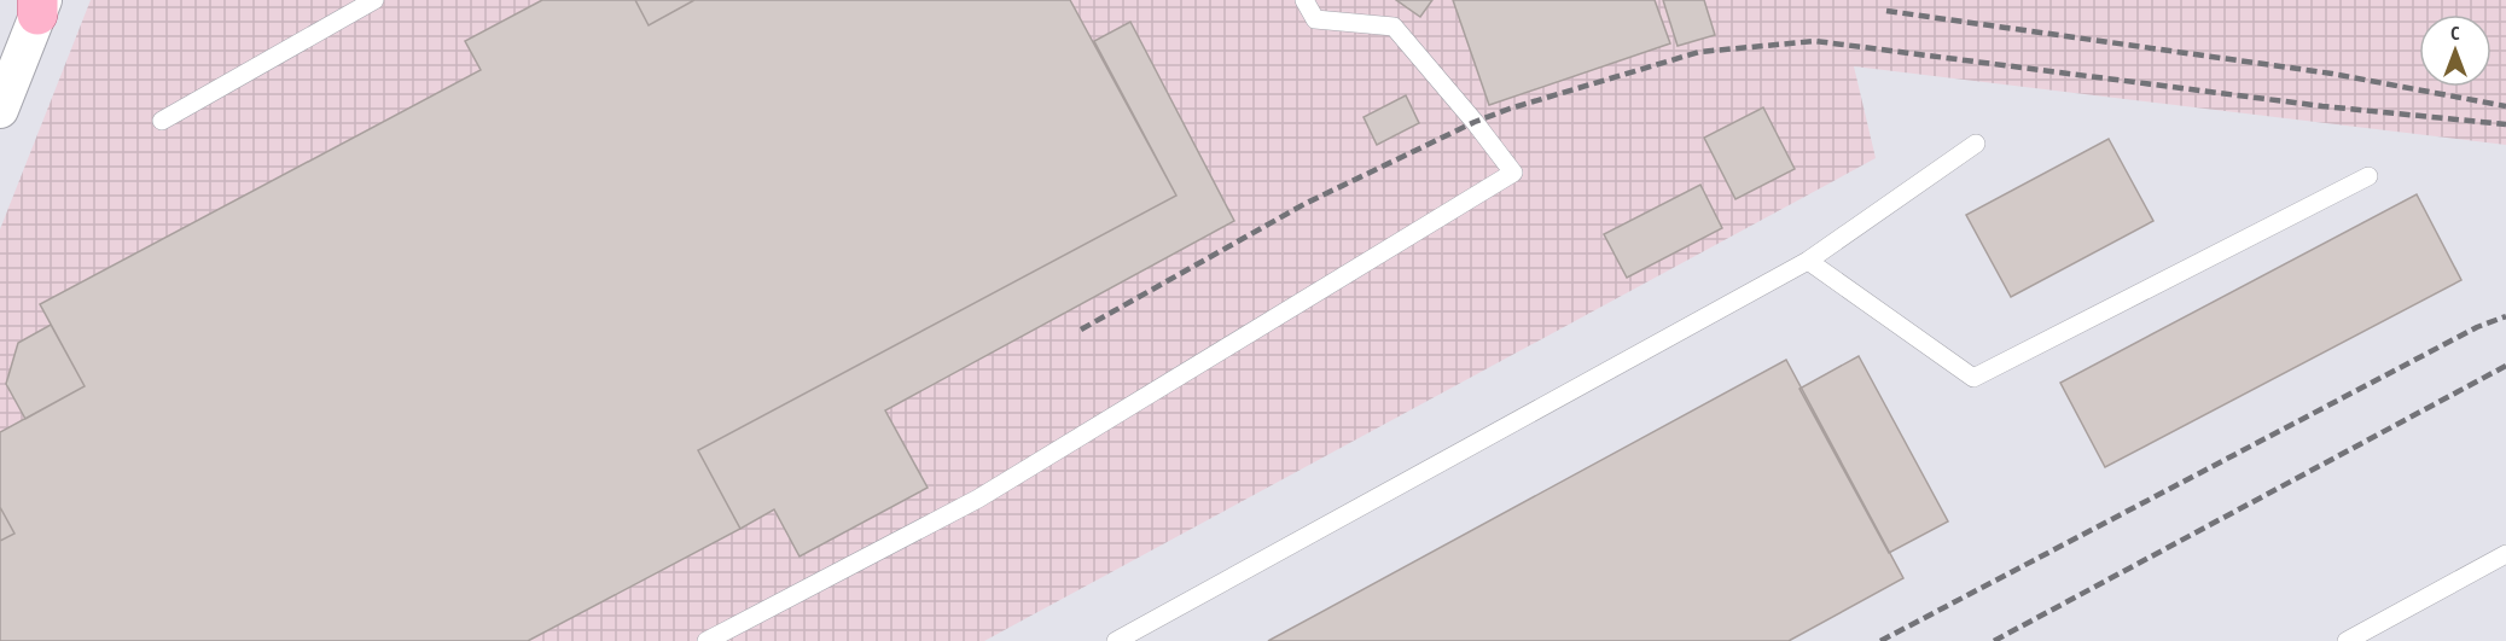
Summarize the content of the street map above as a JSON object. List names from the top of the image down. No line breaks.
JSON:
{"north":"top"}
